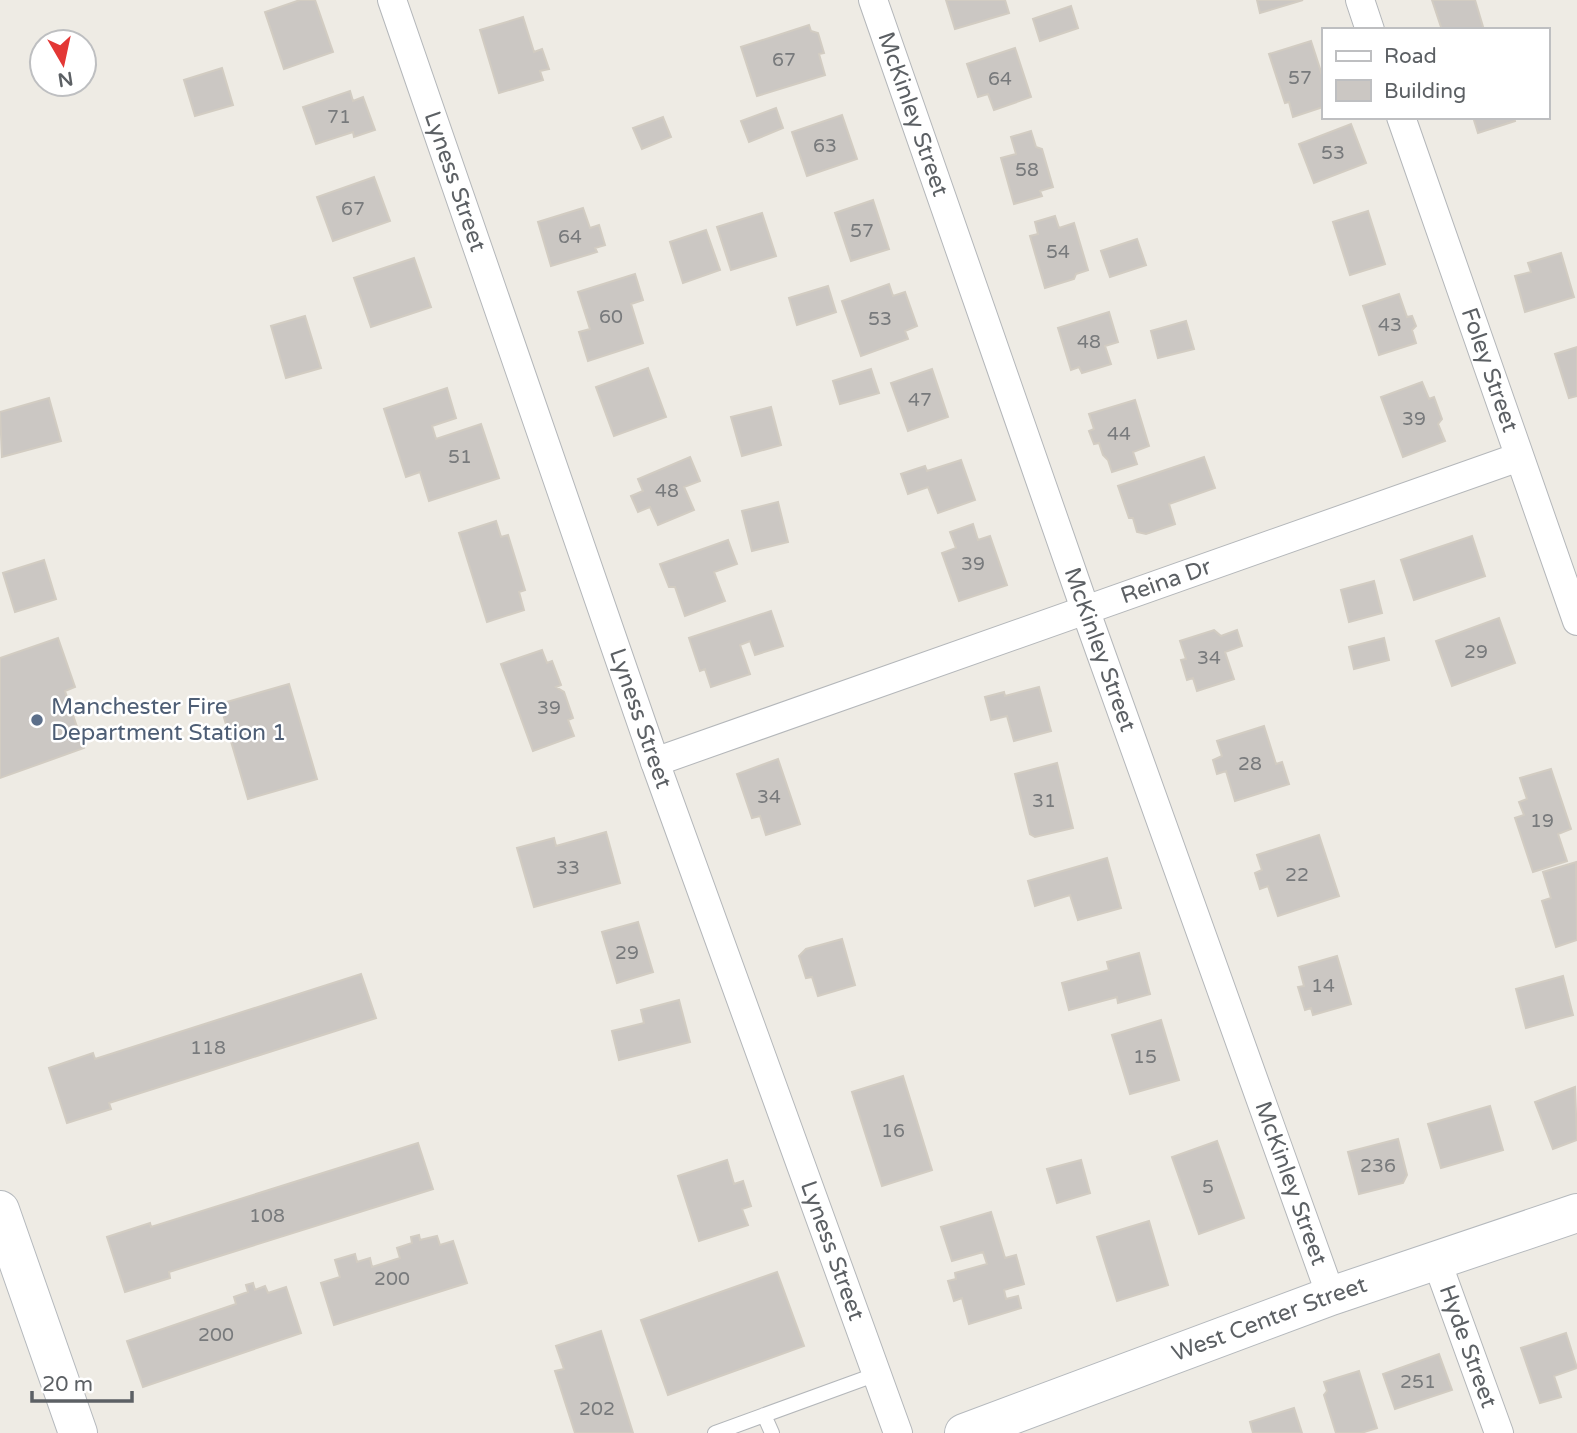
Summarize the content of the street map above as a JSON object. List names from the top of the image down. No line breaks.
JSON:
{"streets":{"main road":["West Center Street"],"street":["McKinley Street","Lyness Street","Foley Street","Reina Dr","Hyde Street"]},"crossings":[["McKinley Street","Reina Dr"],["McKinley Street","West Center Street"],["Lyness Street","Reina Dr"],["Foley Street","Reina Dr"],["West Center Street","Hyde Street"]],"places":["Manchester Fire Department Station 1"],"house_numbers":["67","57","64","71","63","53","58","67","57","64","54","60","53","43","48","47","39","44","51","48","39","29","34","39","28","34","31","19","33","22","29","14","118","15","16","236","5","108","200","200","251","202"],"legend":["Road","Building"],"scale_bar":"20 m","north":"bottom"}
